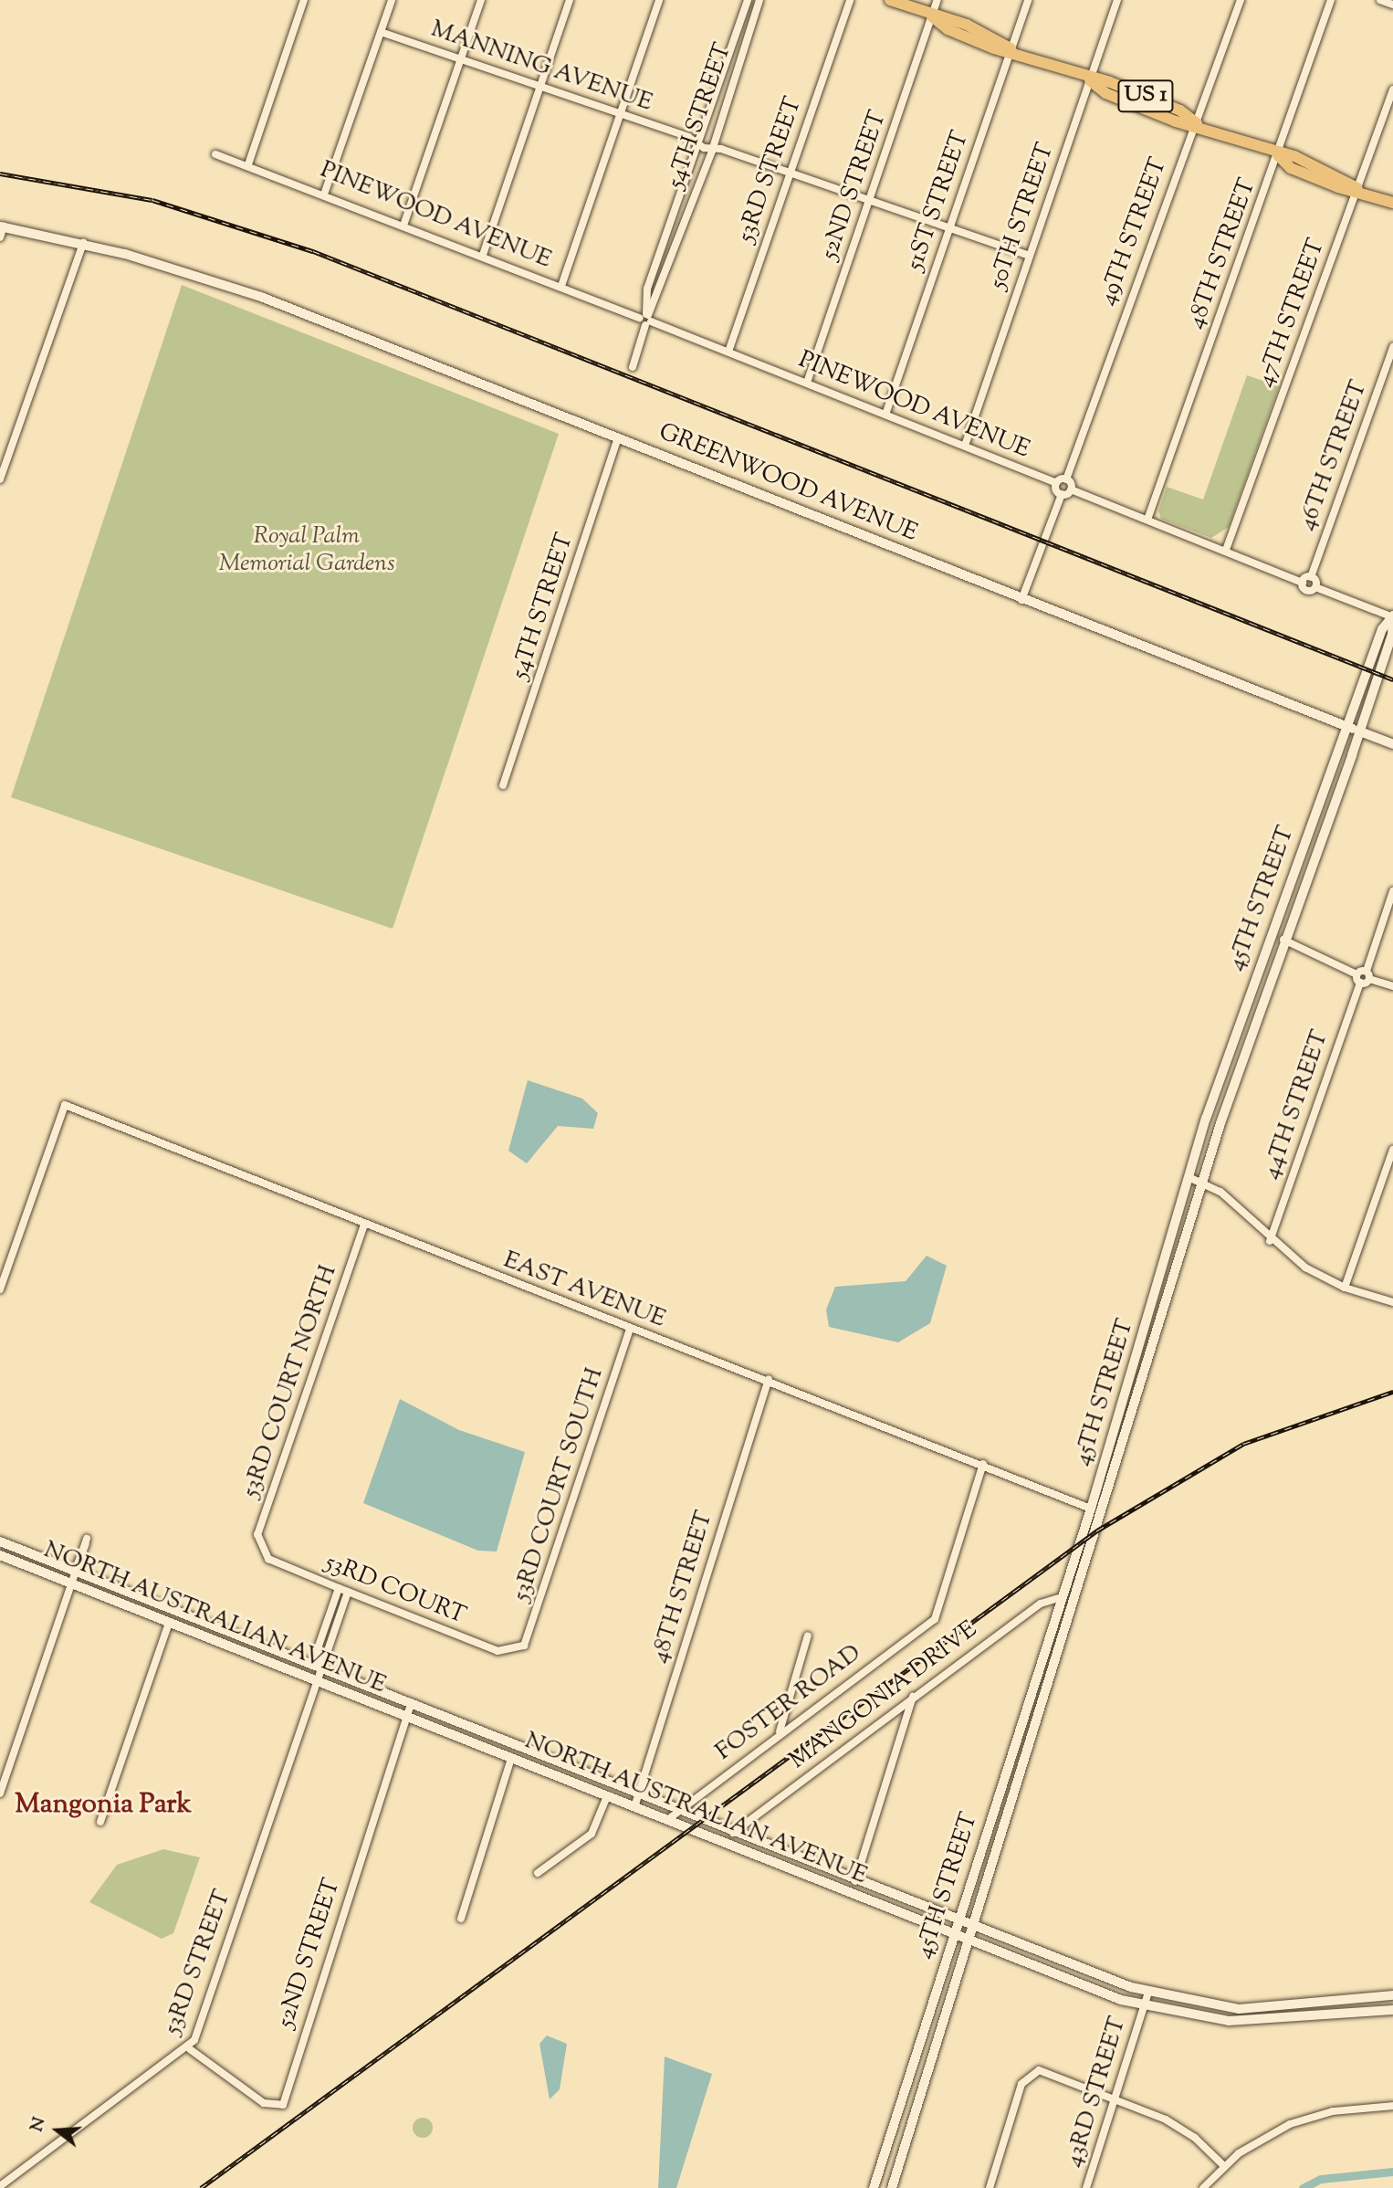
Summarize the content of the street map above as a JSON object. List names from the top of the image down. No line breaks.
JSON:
{"streets":{"main road":["US 1","GREENWOOD AVENUE","45TH STREET","NORTH AUSTRALIAN AVENUE"],"street":["MANNING AVENUE","54TH STREET","53RD STREET","52ND STREET","51ST STREET","PINEWOOD AVENUE","50TH STREET","49TH STREET","48TH STREET","47TH STREET","46TH STREET","44TH STREET","EAST AVENUE","53RD COURT NORTH","53RD COURT SOUTH","53RD COURT","MANGONIA DRIVE","FOSTER ROAD","43RD STREET"]},"crossings":[["MANNING AVENUE","54TH STREET"],["MANNING AVENUE","53RD STREET"],["MANNING AVENUE","52ND STREET"],["MANNING AVENUE","51ST STREET"],["MANNING AVENUE","50TH STREET"],["US 1","52ND STREET"],["US 1","51ST STREET"],["US 1","50TH STREET"],["US 1","49TH STREET"],["US 1","48TH STREET"],["US 1","47TH STREET"],["54TH STREET","PINEWOOD AVENUE"],["54TH STREET","GREENWOOD AVENUE"],["53RD STREET","52ND STREET"],["53RD STREET","PINEWOOD AVENUE"],["53RD STREET","53RD COURT"],["53RD STREET","NORTH AUSTRALIAN AVENUE"],["52ND STREET","PINEWOOD AVENUE"],["52ND STREET","NORTH AUSTRALIAN AVENUE"],["51ST STREET","PINEWOOD AVENUE"],["PINEWOOD AVENUE","50TH STREET"],["48TH STREET","EAST AVENUE"],["48TH STREET","NORTH AUSTRALIAN AVENUE"],["GREENWOOD AVENUE","45TH STREET"],["45TH STREET","EAST AVENUE"],["45TH STREET","NORTH AUSTRALIAN AVENUE"],["45TH STREET","MANGONIA DRIVE"],["EAST AVENUE","53RD COURT NORTH"],["EAST AVENUE","53RD COURT SOUTH"],["EAST AVENUE","FOSTER ROAD"],["53RD COURT NORTH","53RD COURT"],["53RD COURT SOUTH","53RD COURT"],["NORTH AUSTRALIAN AVENUE","MANGONIA DRIVE"],["NORTH AUSTRALIAN AVENUE","FOSTER ROAD"],["NORTH AUSTRALIAN AVENUE","43RD STREET"]],"districts":["Mangonia Park"],"parks":["Royal Palm Memorial Gardens"],"north":"left"}
